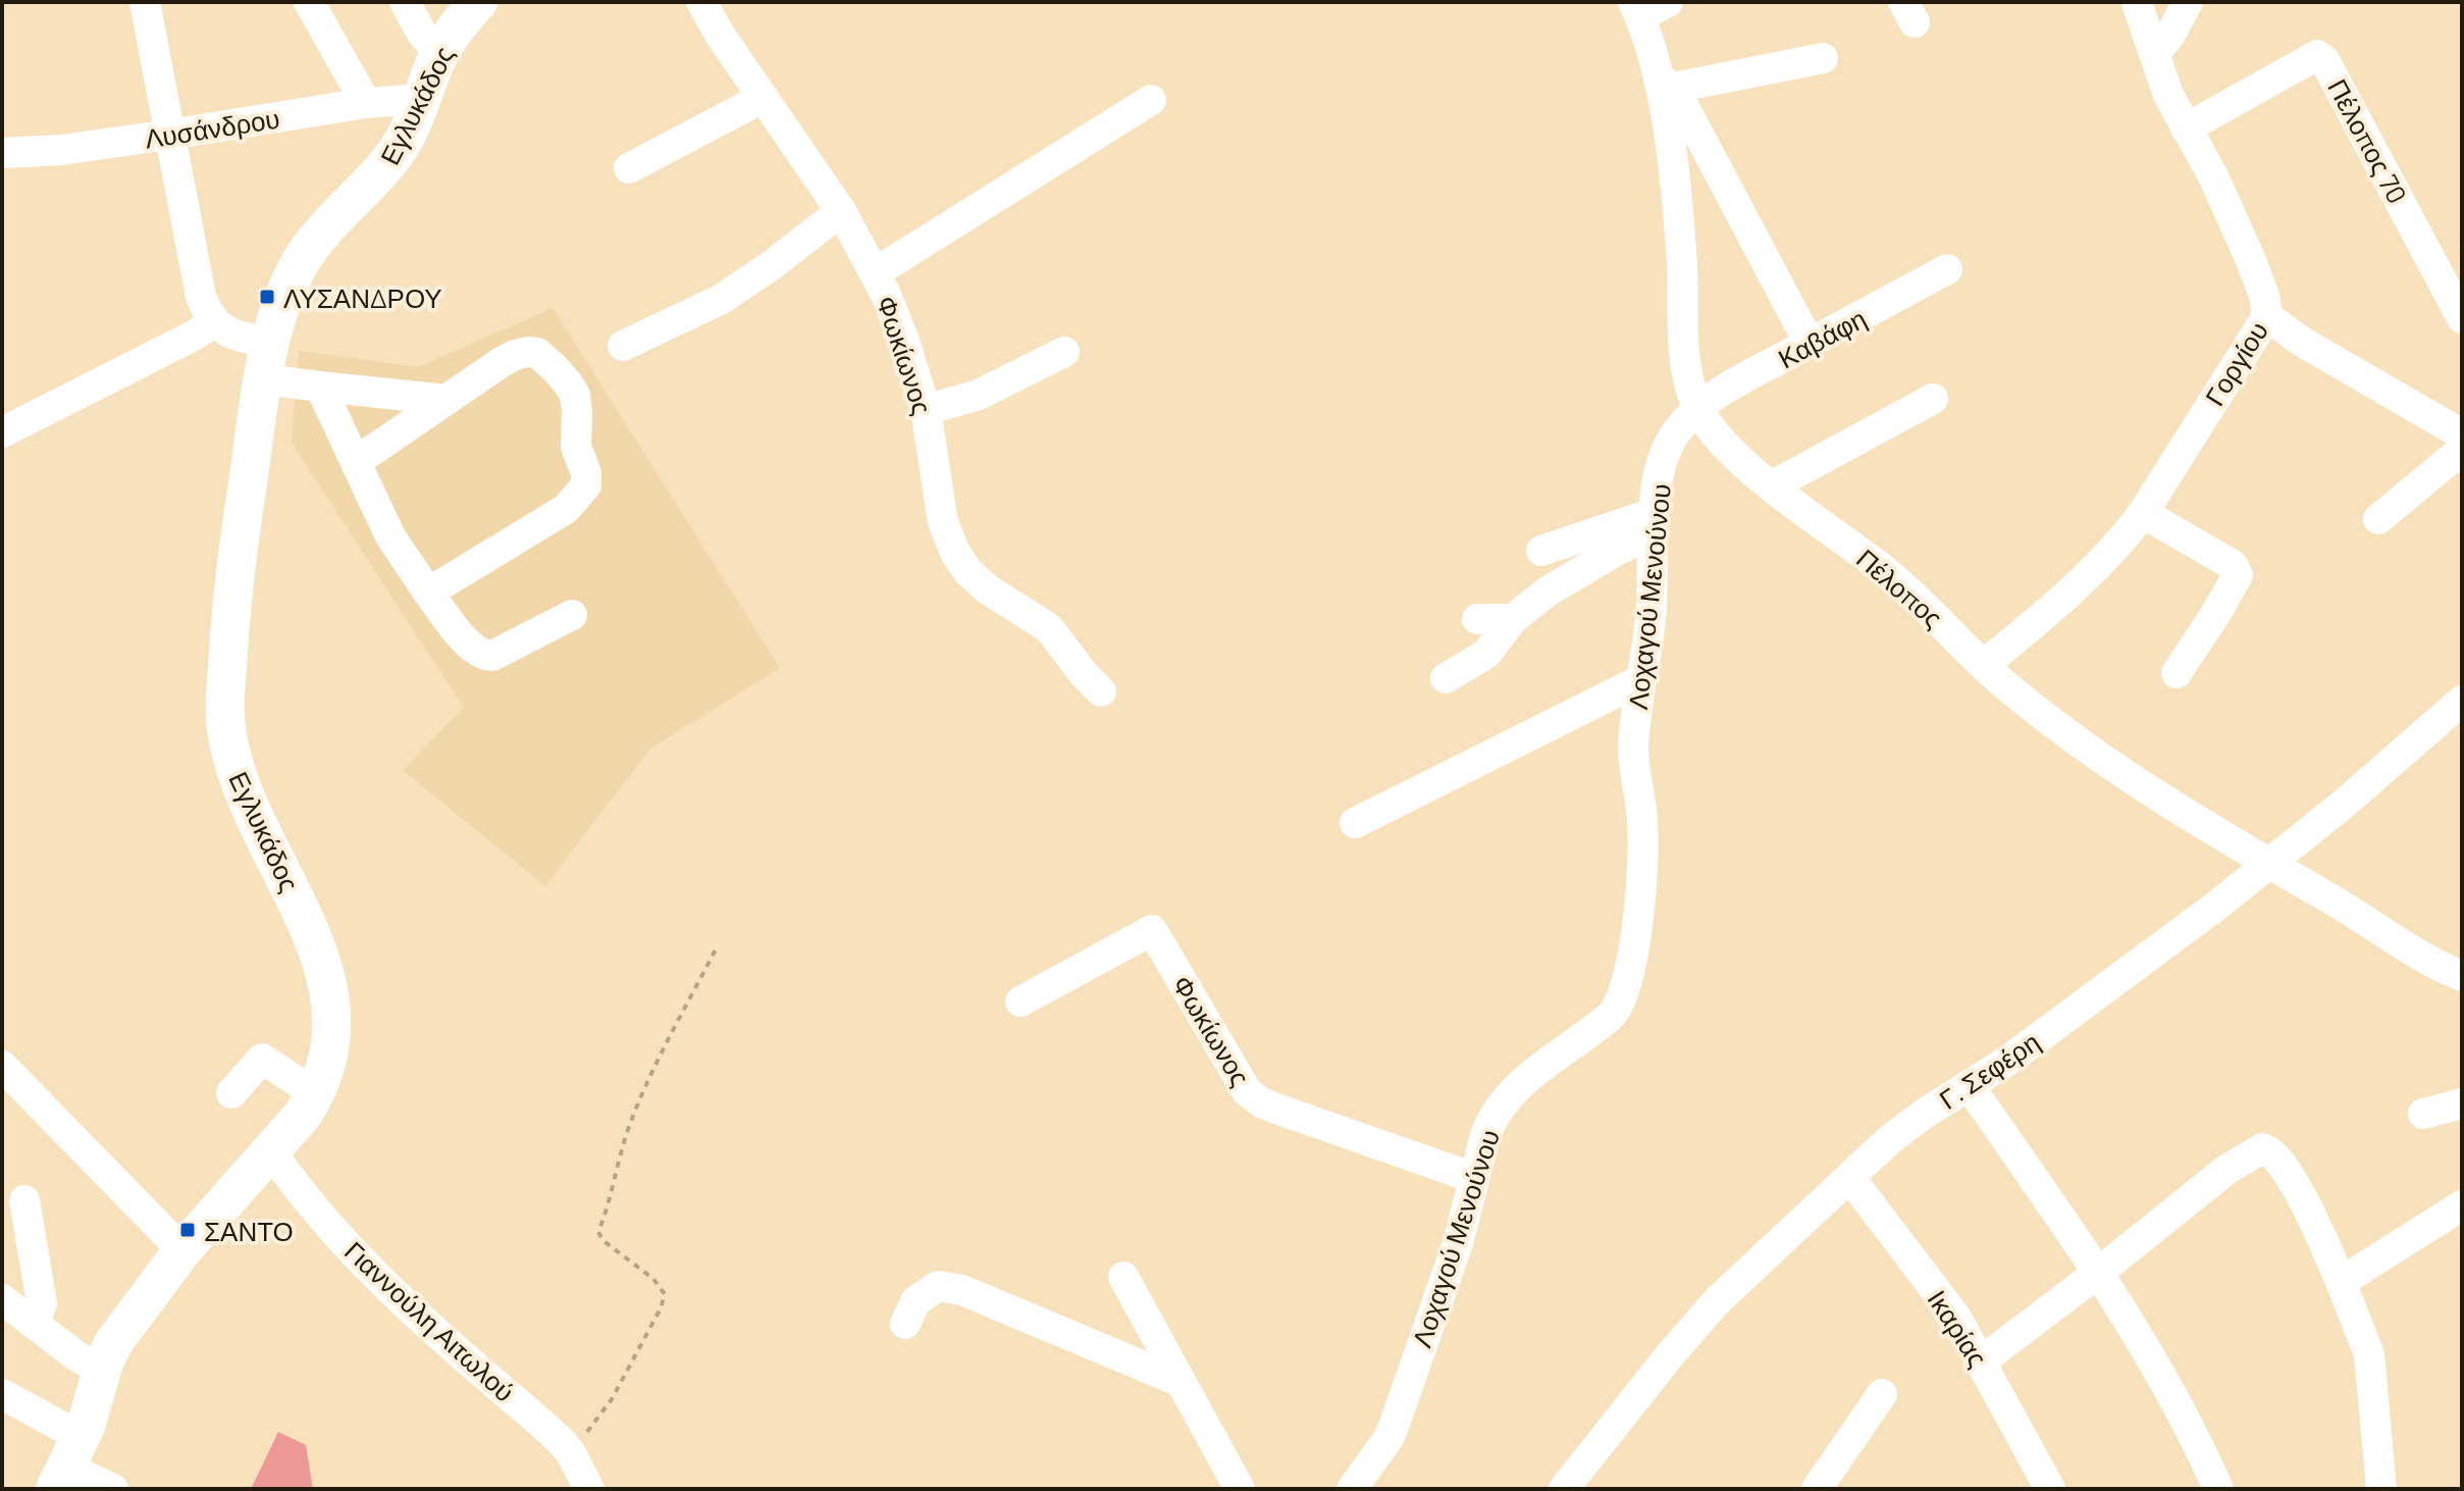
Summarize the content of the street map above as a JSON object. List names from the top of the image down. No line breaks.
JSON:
{"streets":{"main road":["Εγλυκάδος"],"street":["Λυσάνδρου","Πέλοπος 70","Καβάφη","Φωκίωνος","Γοργίου","Πέλοπος","Λοχαγού Μενούνου","Γ. Σεφέρη","Γιαννούλη Αιτωλού","Ικαρίας"]},"crossings":[["Εγλυκάδος","Λυσάνδρου"],["Εγλυκάδος","Γιαννούλη Αιτωλού"],["Πέλοπος 70","Γοργίου"],["Καβάφη","Πέλοπος"],["Καβάφη","Λοχαγού Μενούνου"],["Φωκίωνος","Λοχαγού Μενούνου"],["Γοργίου","Πέλοπος"],["Πέλοπος","Λοχαγού Μενούνου"],["Πέλοπος","Γ. Σεφέρη"],["Γ. Σεφέρη","Ικαρίας"]],"places":{"transit":["ΛΥΣΑΝΔΡΟΥ","ΣΑΝΤΟ"]}}
